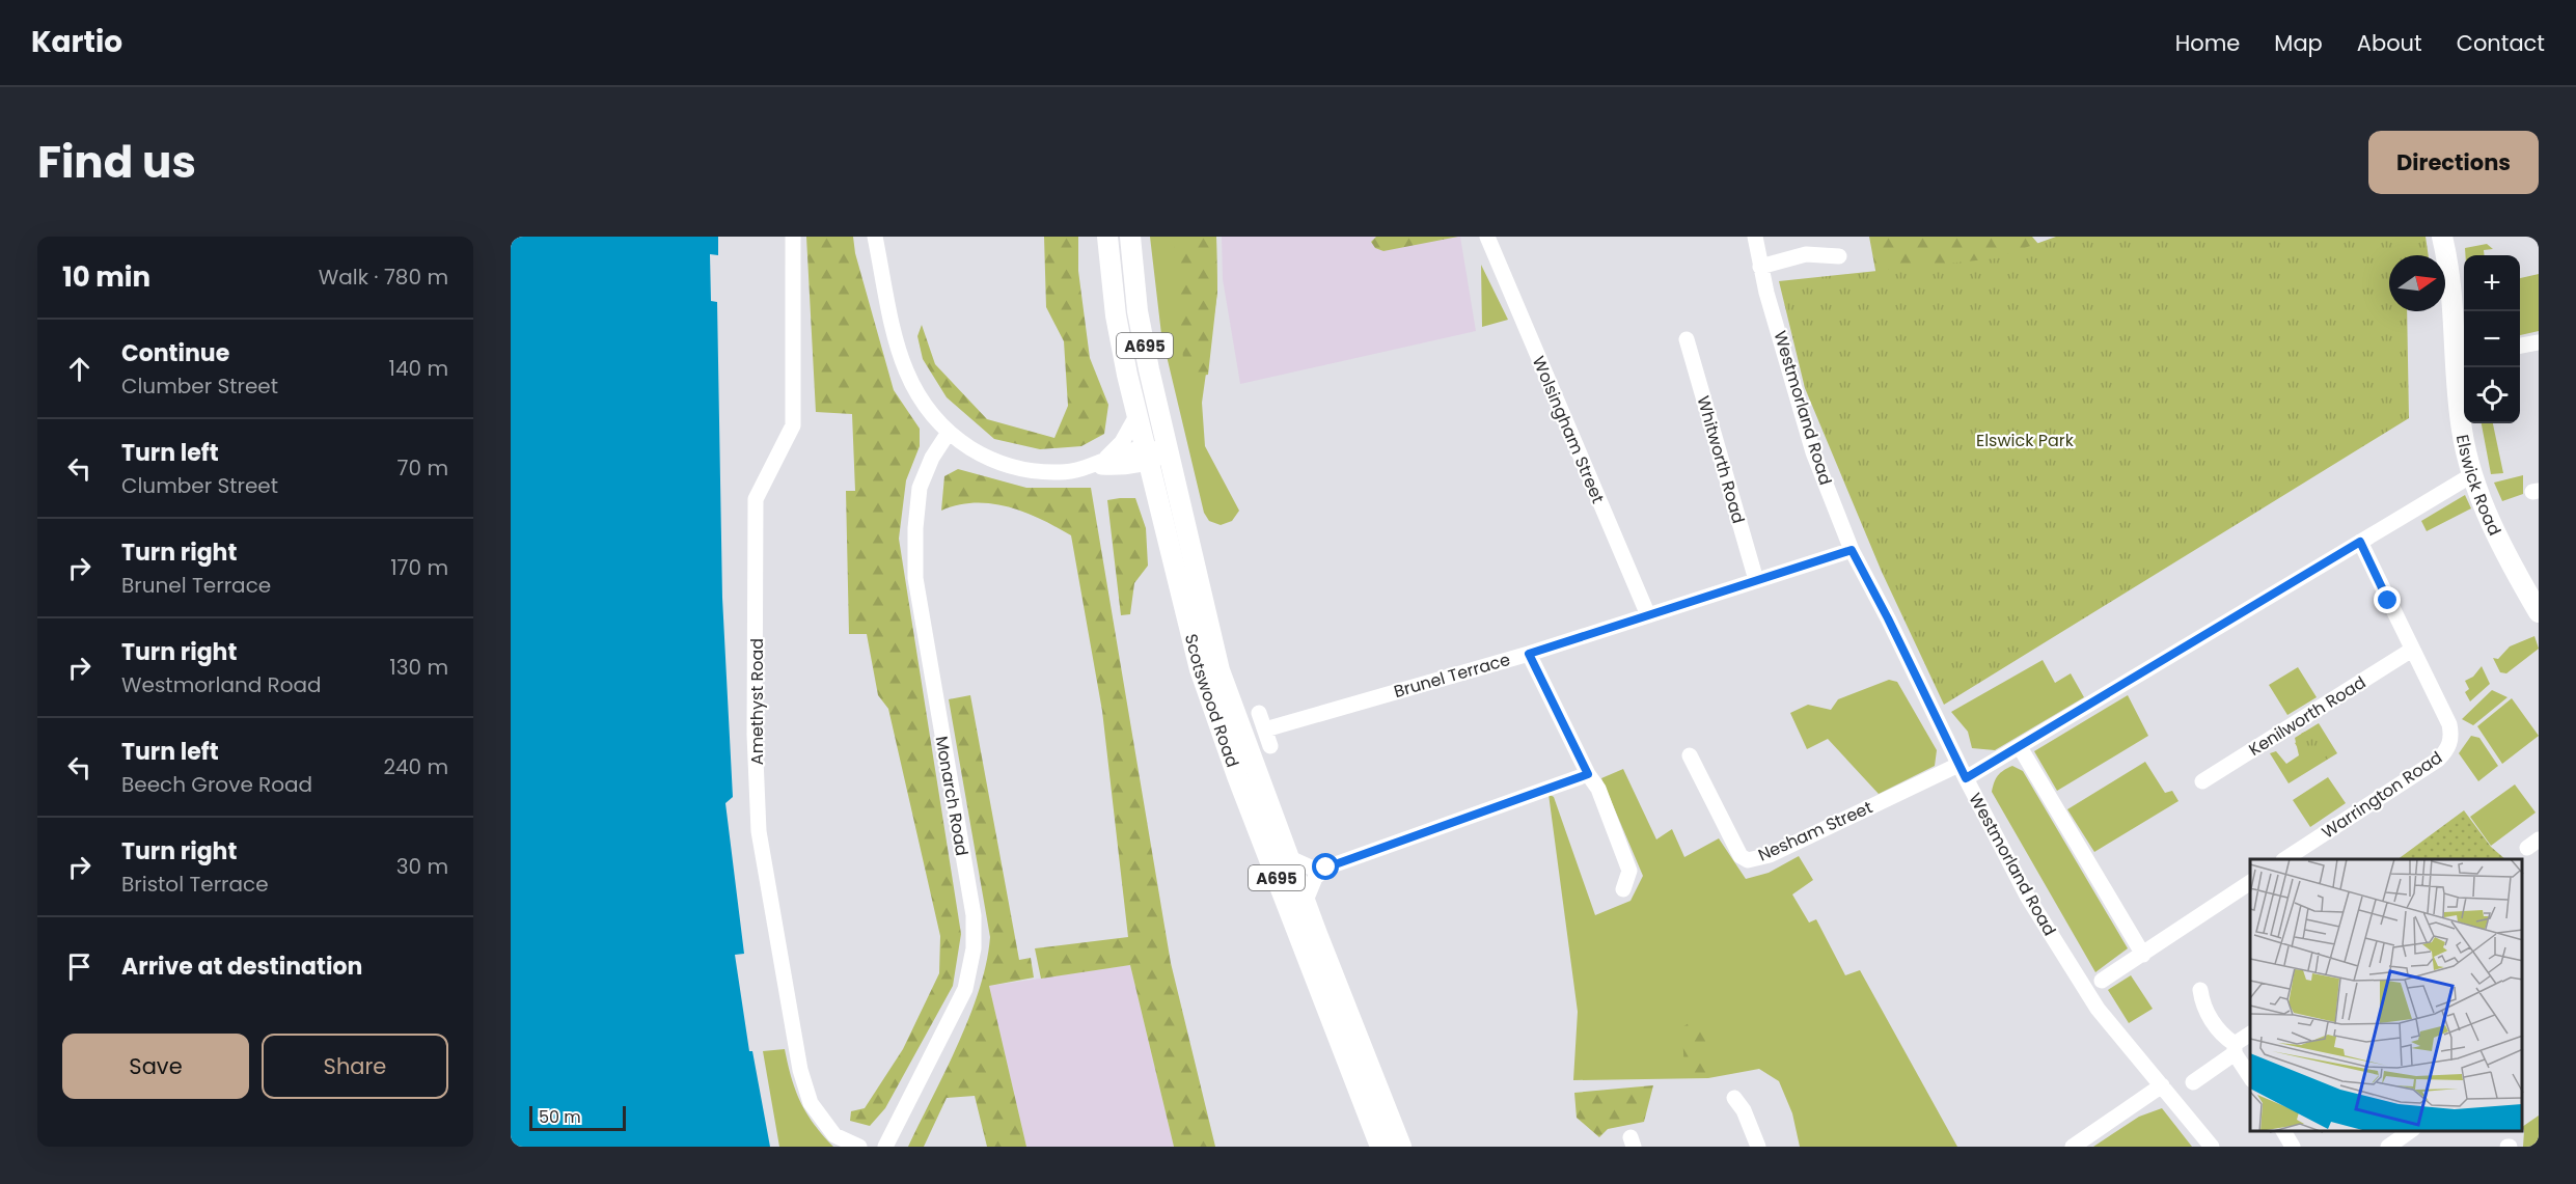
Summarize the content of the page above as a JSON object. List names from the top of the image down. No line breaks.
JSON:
{"streets":{"main road":["A695","Elswick Road","Scotswood Road"],"street":["Westmorland Road","Wolsingham Street","Whitworth Road","Brunel Terrace","Amethyst Road","Kenilworth Road","Warrington Road","Monarch Road","Nesham Street"]},"crossings":[["Westmorland Road","Brunel Terrace"],["Westmorland Road","Nesham Street"],["Wolsingham Street","Brunel Terrace"],["Whitworth Road","Brunel Terrace"],["Kenilworth Road","Warrington Road"]],"parks":["Elswick Park"],"scale_bar":"50 m","north":"right","page":{"header":"Kartio","nav":["Home","Map","About","Contact"],"title":"Find us","buttons":["Directions",["Save","Share"]],"heading":["10 min","Walk · 780 m"],"map_buttons":["+","−"],"list":[["Continue","Clumber Street","140 m"],["Turn left","Clumber Street","70 m"],["Turn right","Brunel Terrace","170 m"],["Turn right","Westmorland Road","130 m"],["Turn left","Beech Grove Road","240 m"],["Turn right","Bristol Terrace","30 m"],"Arrive at destination"],"scale":"50 m"}}
